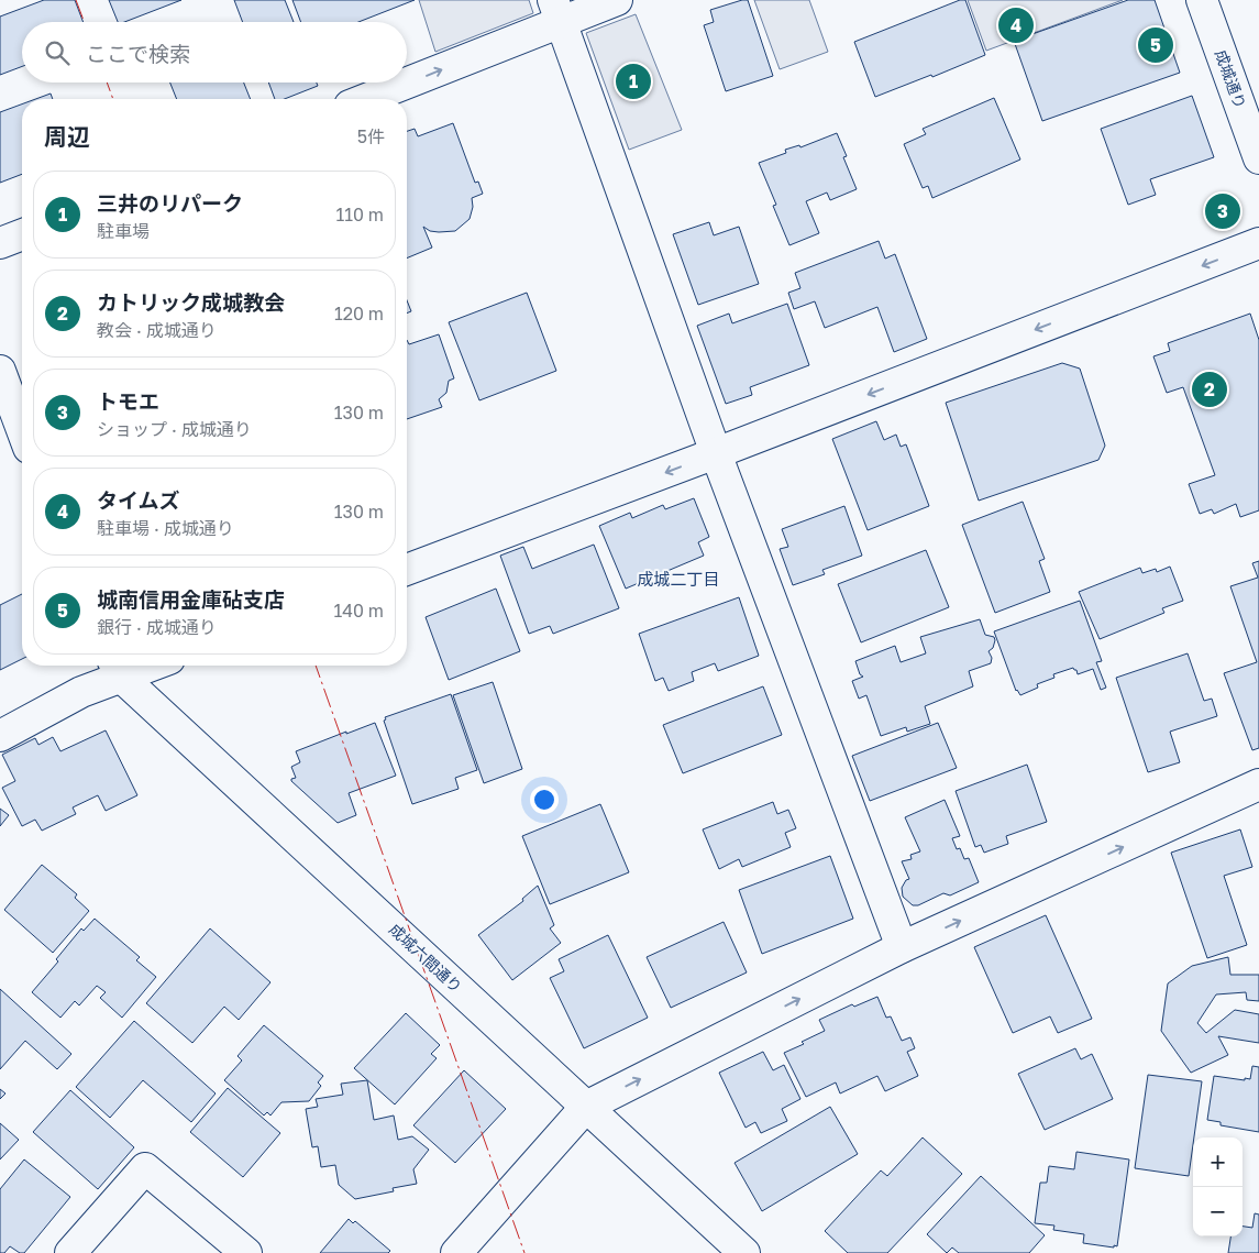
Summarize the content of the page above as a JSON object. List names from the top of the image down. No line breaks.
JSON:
{"streets":{"street":["成城通り","成城六間通り"]},"districts":["成城二丁目"],"page":{"pins":["4","5","1","3","2"],"search":"ここで検索","heading":["周辺","5件"],"list":[{"mark":"1","name":"三井のリパーク","note":"駐車場","value":"110 m"},{"mark":"2","name":"カトリック成城教会","note":"教会 · 成城通り","value":"120 m"},{"mark":"3","name":"トモエ","note":"ショップ · 成城通り","value":"130 m"},{"mark":"4","name":"タイムズ","note":"駐車場 · 成城通り","value":"130 m"},{"mark":"5","name":"城南信用金庫砧支店","note":"銀行 · 成城通り","value":"140 m"}],"map_buttons":["+","−"]}}
